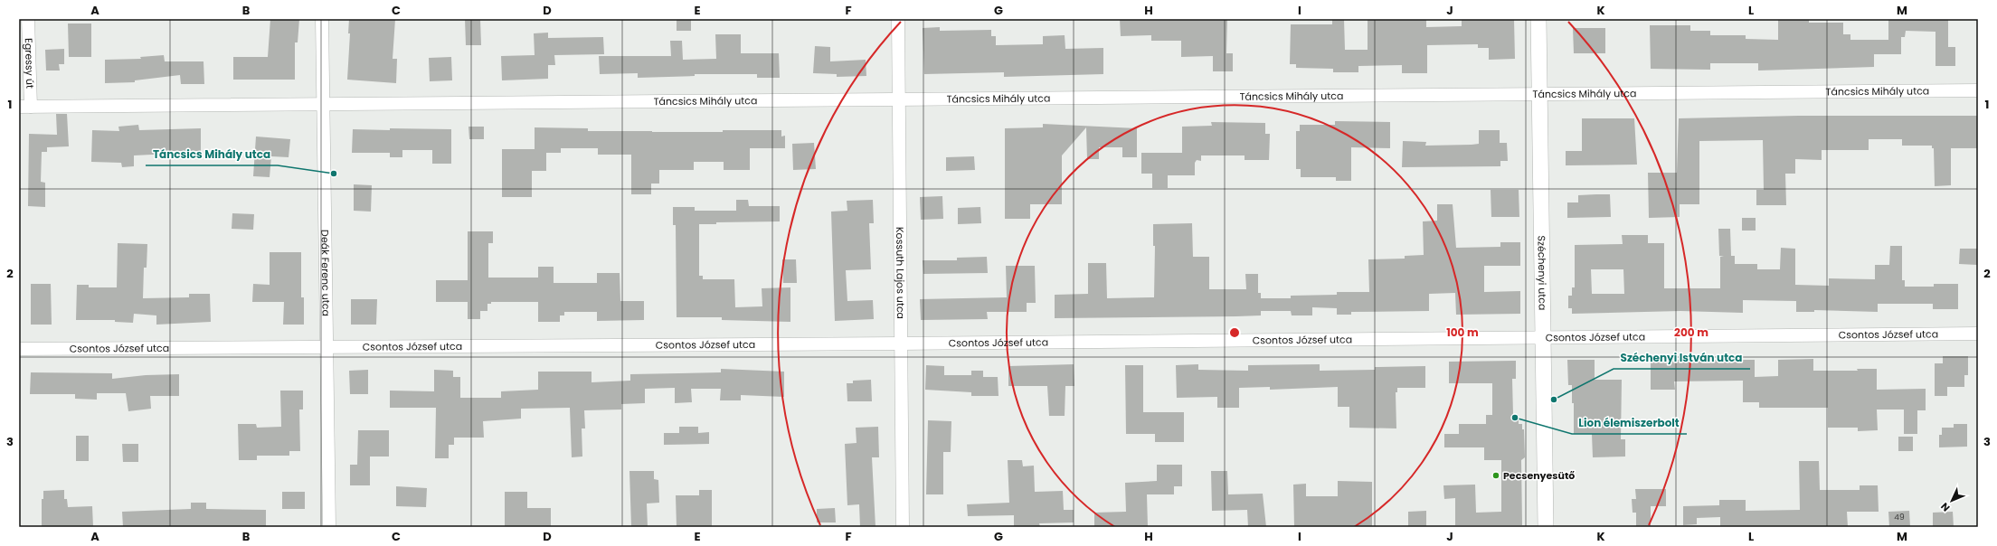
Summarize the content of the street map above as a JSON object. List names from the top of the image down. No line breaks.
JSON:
{"streets":{"street":["Egressy út","Táncsics Mihály utca","Deák Ferenc utca","Kossuth Lajos utca","Széchenyi utca","Csontos József utca"]},"crossings":[["Egressy út","Táncsics Mihály utca"],["Táncsics Mihály utca","Deák Ferenc utca"],["Táncsics Mihály utca","Kossuth Lajos utca"],["Táncsics Mihály utca","Széchenyi utca"],["Deák Ferenc utca","Csontos József utca"],["Kossuth Lajos utca","Csontos József utca"],["Széchenyi utca","Csontos József utca"]],"places":["Táncsics Mihály utca","Széchenyi István utca","Lion élemiszerbolt","Pecsenyesütő"],"house_numbers":["49"],"north":"bottom left","grid":{"columns":["A","B","C","D","E","F","G","H","I","J","K","L","M"],"rows":["1","2","3"]},"rings":["100 m","200 m"]}
